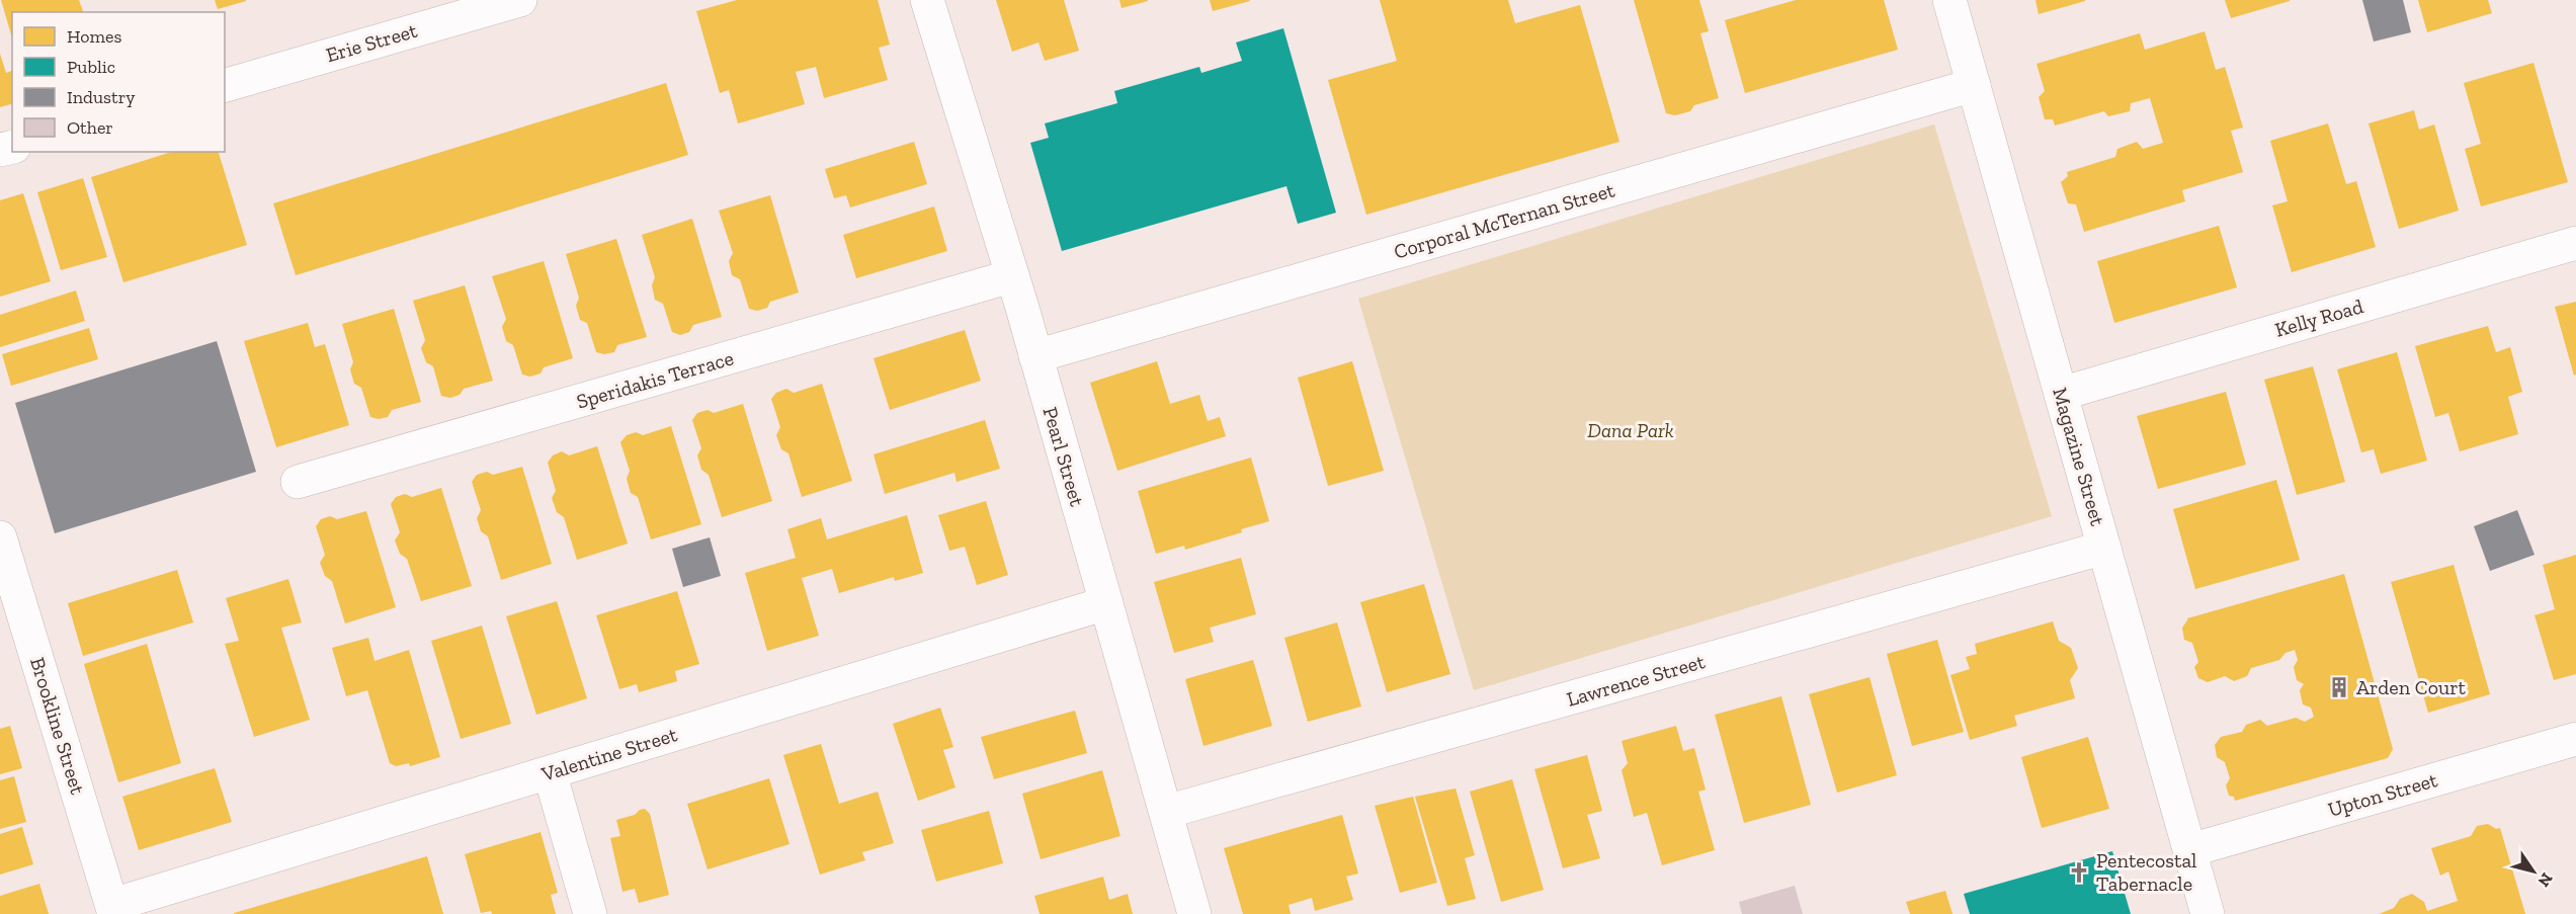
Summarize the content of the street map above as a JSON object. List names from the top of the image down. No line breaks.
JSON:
{"streets":{"street":["Erie Street","Corporal McTernan Street","Kelly Road","Speridakis Terrace","Pearl Street","Magazine Street","Lawrence Street","Brookline Street","Valentine Street","Upton Street"]},"crossings":[["Corporal McTernan Street","Pearl Street"],["Corporal McTernan Street","Magazine Street"],["Kelly Road","Magazine Street"],["Speridakis Terrace","Pearl Street"],["Pearl Street","Lawrence Street"],["Pearl Street","Valentine Street"],["Magazine Street","Lawrence Street"],["Magazine Street","Upton Street"],["Brookline Street","Valentine Street"]],"parks":["Dana Park"],"places":{"building":["Arden Court"],"church":["Pentecostal Tabernacle"]},"legend":["Homes","Public","Industry","Other"],"north":"bottom right"}
